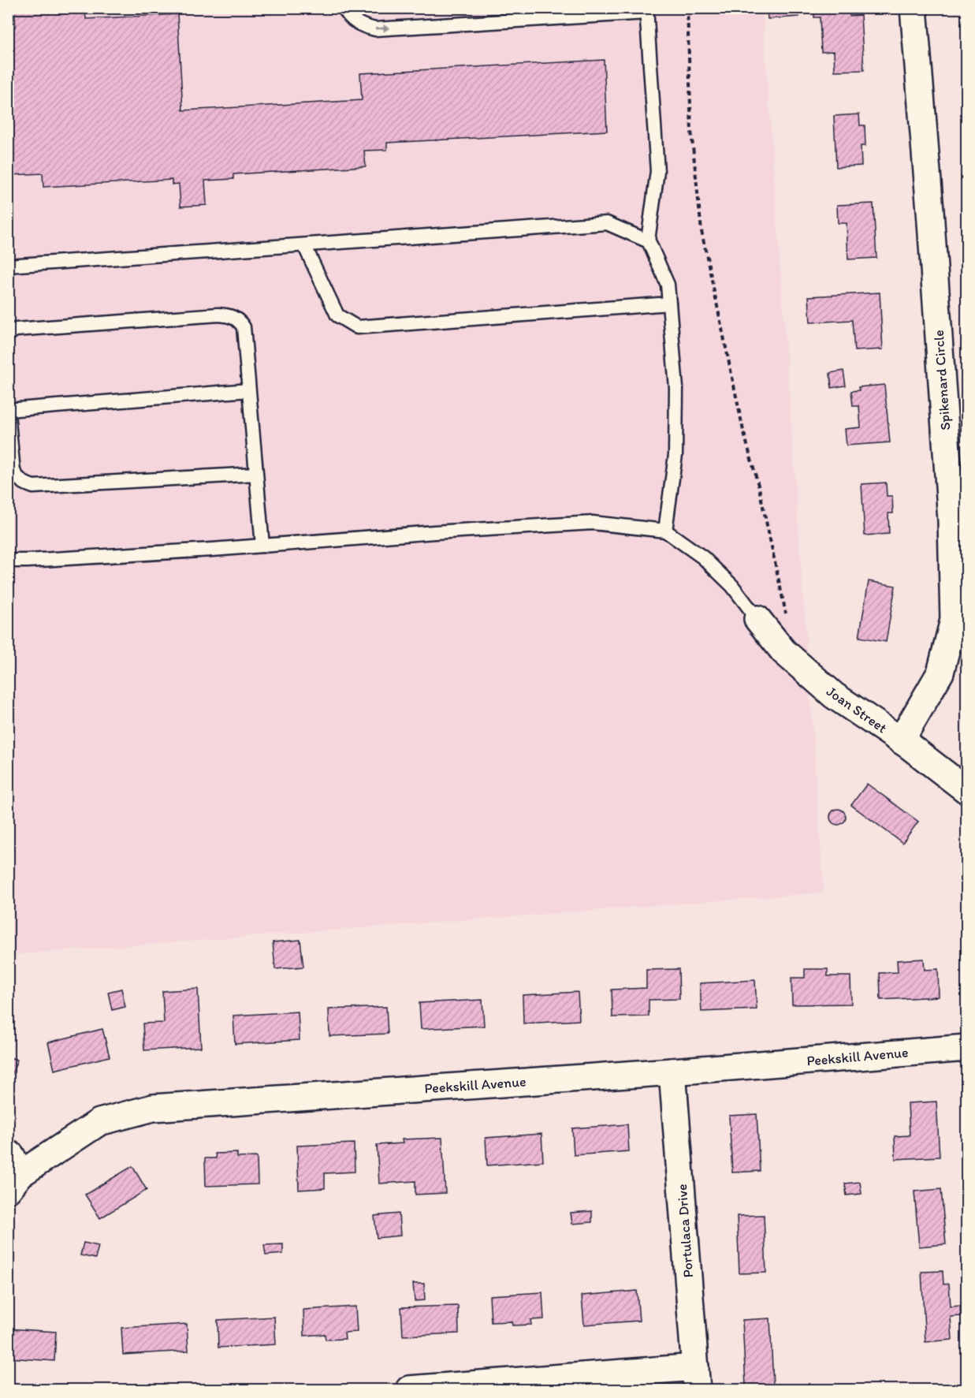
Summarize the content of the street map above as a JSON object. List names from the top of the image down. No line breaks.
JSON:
{"streets":{"street":["Spikenard Circle","Joan Street","Peekskill Avenue","Portulaca Drive"]},"crossings":[["Spikenard Circle","Joan Street"],["Peekskill Avenue","Portulaca Drive"]]}
